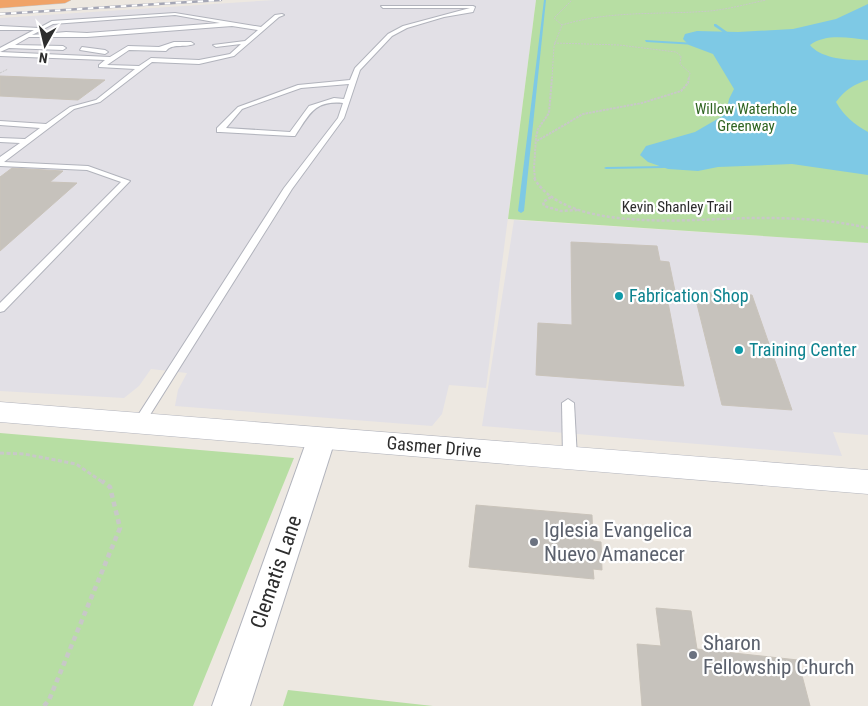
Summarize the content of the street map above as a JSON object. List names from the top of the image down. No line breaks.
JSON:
{"streets":{"street":["Gasmer Drive","Clematis Lane"],"path":["Kevin Shanley Trail"]},"crossings":[["Gasmer Drive","Clematis Lane"]],"parks":["Willow Waterhole Greenway"],"places":["Fabrication Shop","Training Center","Iglesia Evangelica Nuevo Amanecer","Sharon Fellowship Church"],"north":"bottom"}
